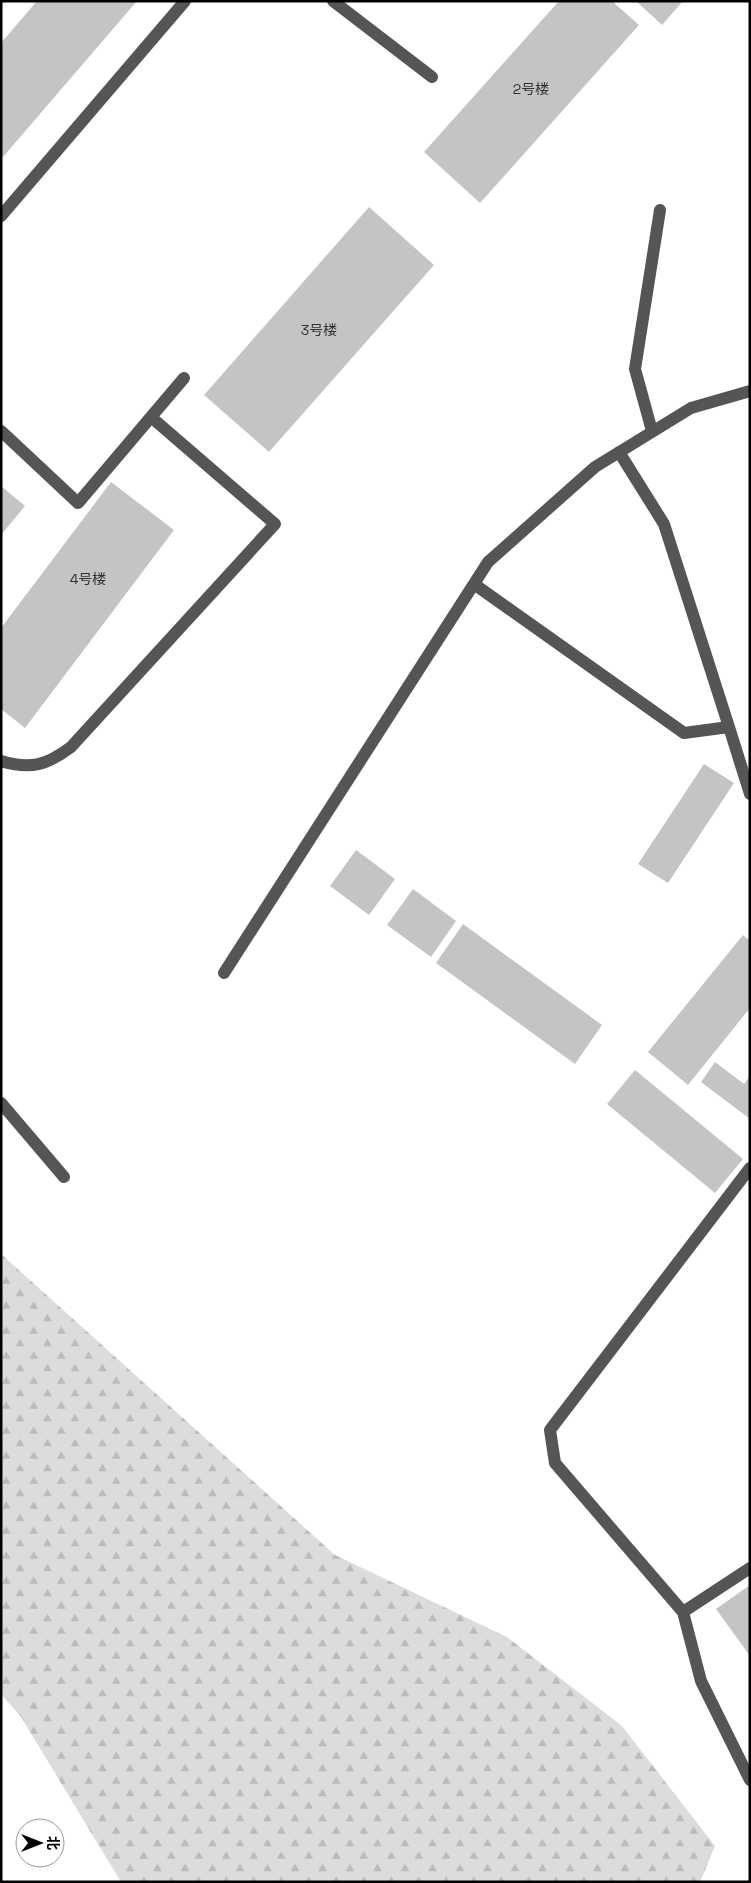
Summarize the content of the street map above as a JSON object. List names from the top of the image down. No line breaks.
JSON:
{"house_numbers":["2号楼","3号楼","4号楼"],"north":"right"}
